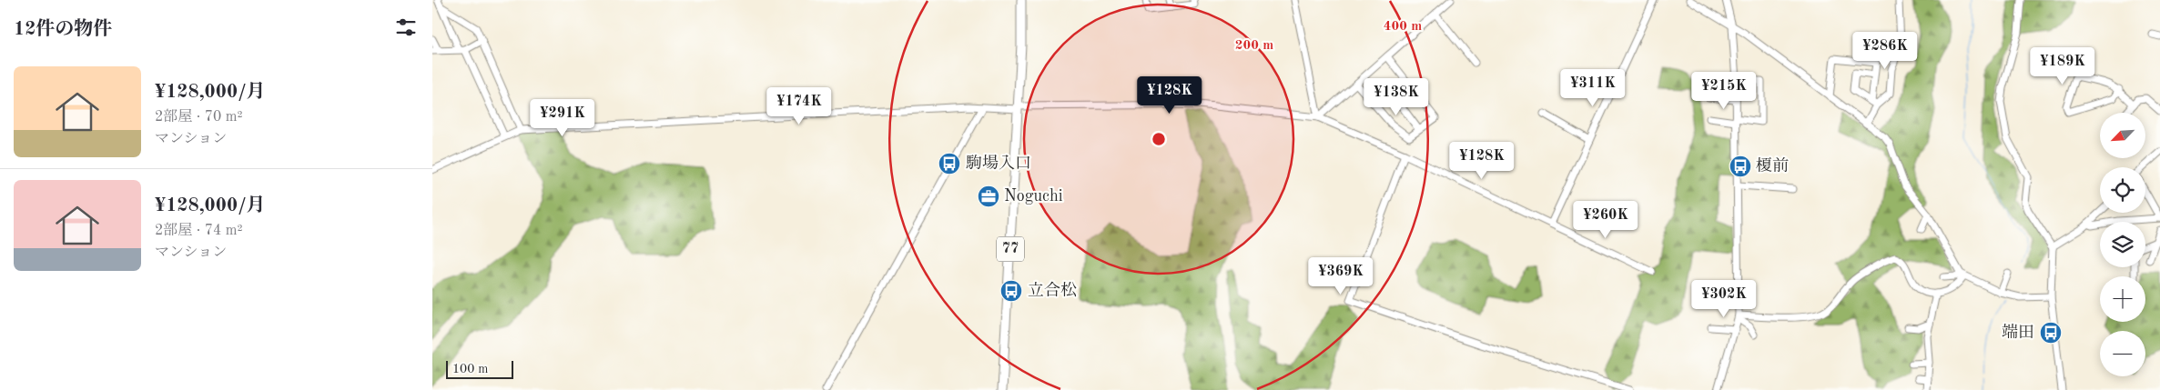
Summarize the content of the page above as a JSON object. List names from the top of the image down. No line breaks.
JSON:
{"streets":{"main road":["77"]},"places":{"bus stop":["駒場入口","榎前","立合松","端田"],"office":["Noguchi"]},"scale_bar":"100 m","north":"bottom left","page":{"heading":"12件の物件","price":["¥286K","¥189K","¥311K","¥215K","¥128K","¥138K","¥174K","¥291K","¥128K","¥260K","¥369K","¥302K"],"list":[{"name":"¥128,000/月","note":"2部屋 · 70 m² · マンション"},{"name":"¥128,000/月","note":"2部屋 · 74 m² · マンション"}],"map_buttons":["+","−"],"scale":"100 m"},"rings":["400 m","200 m"]}
